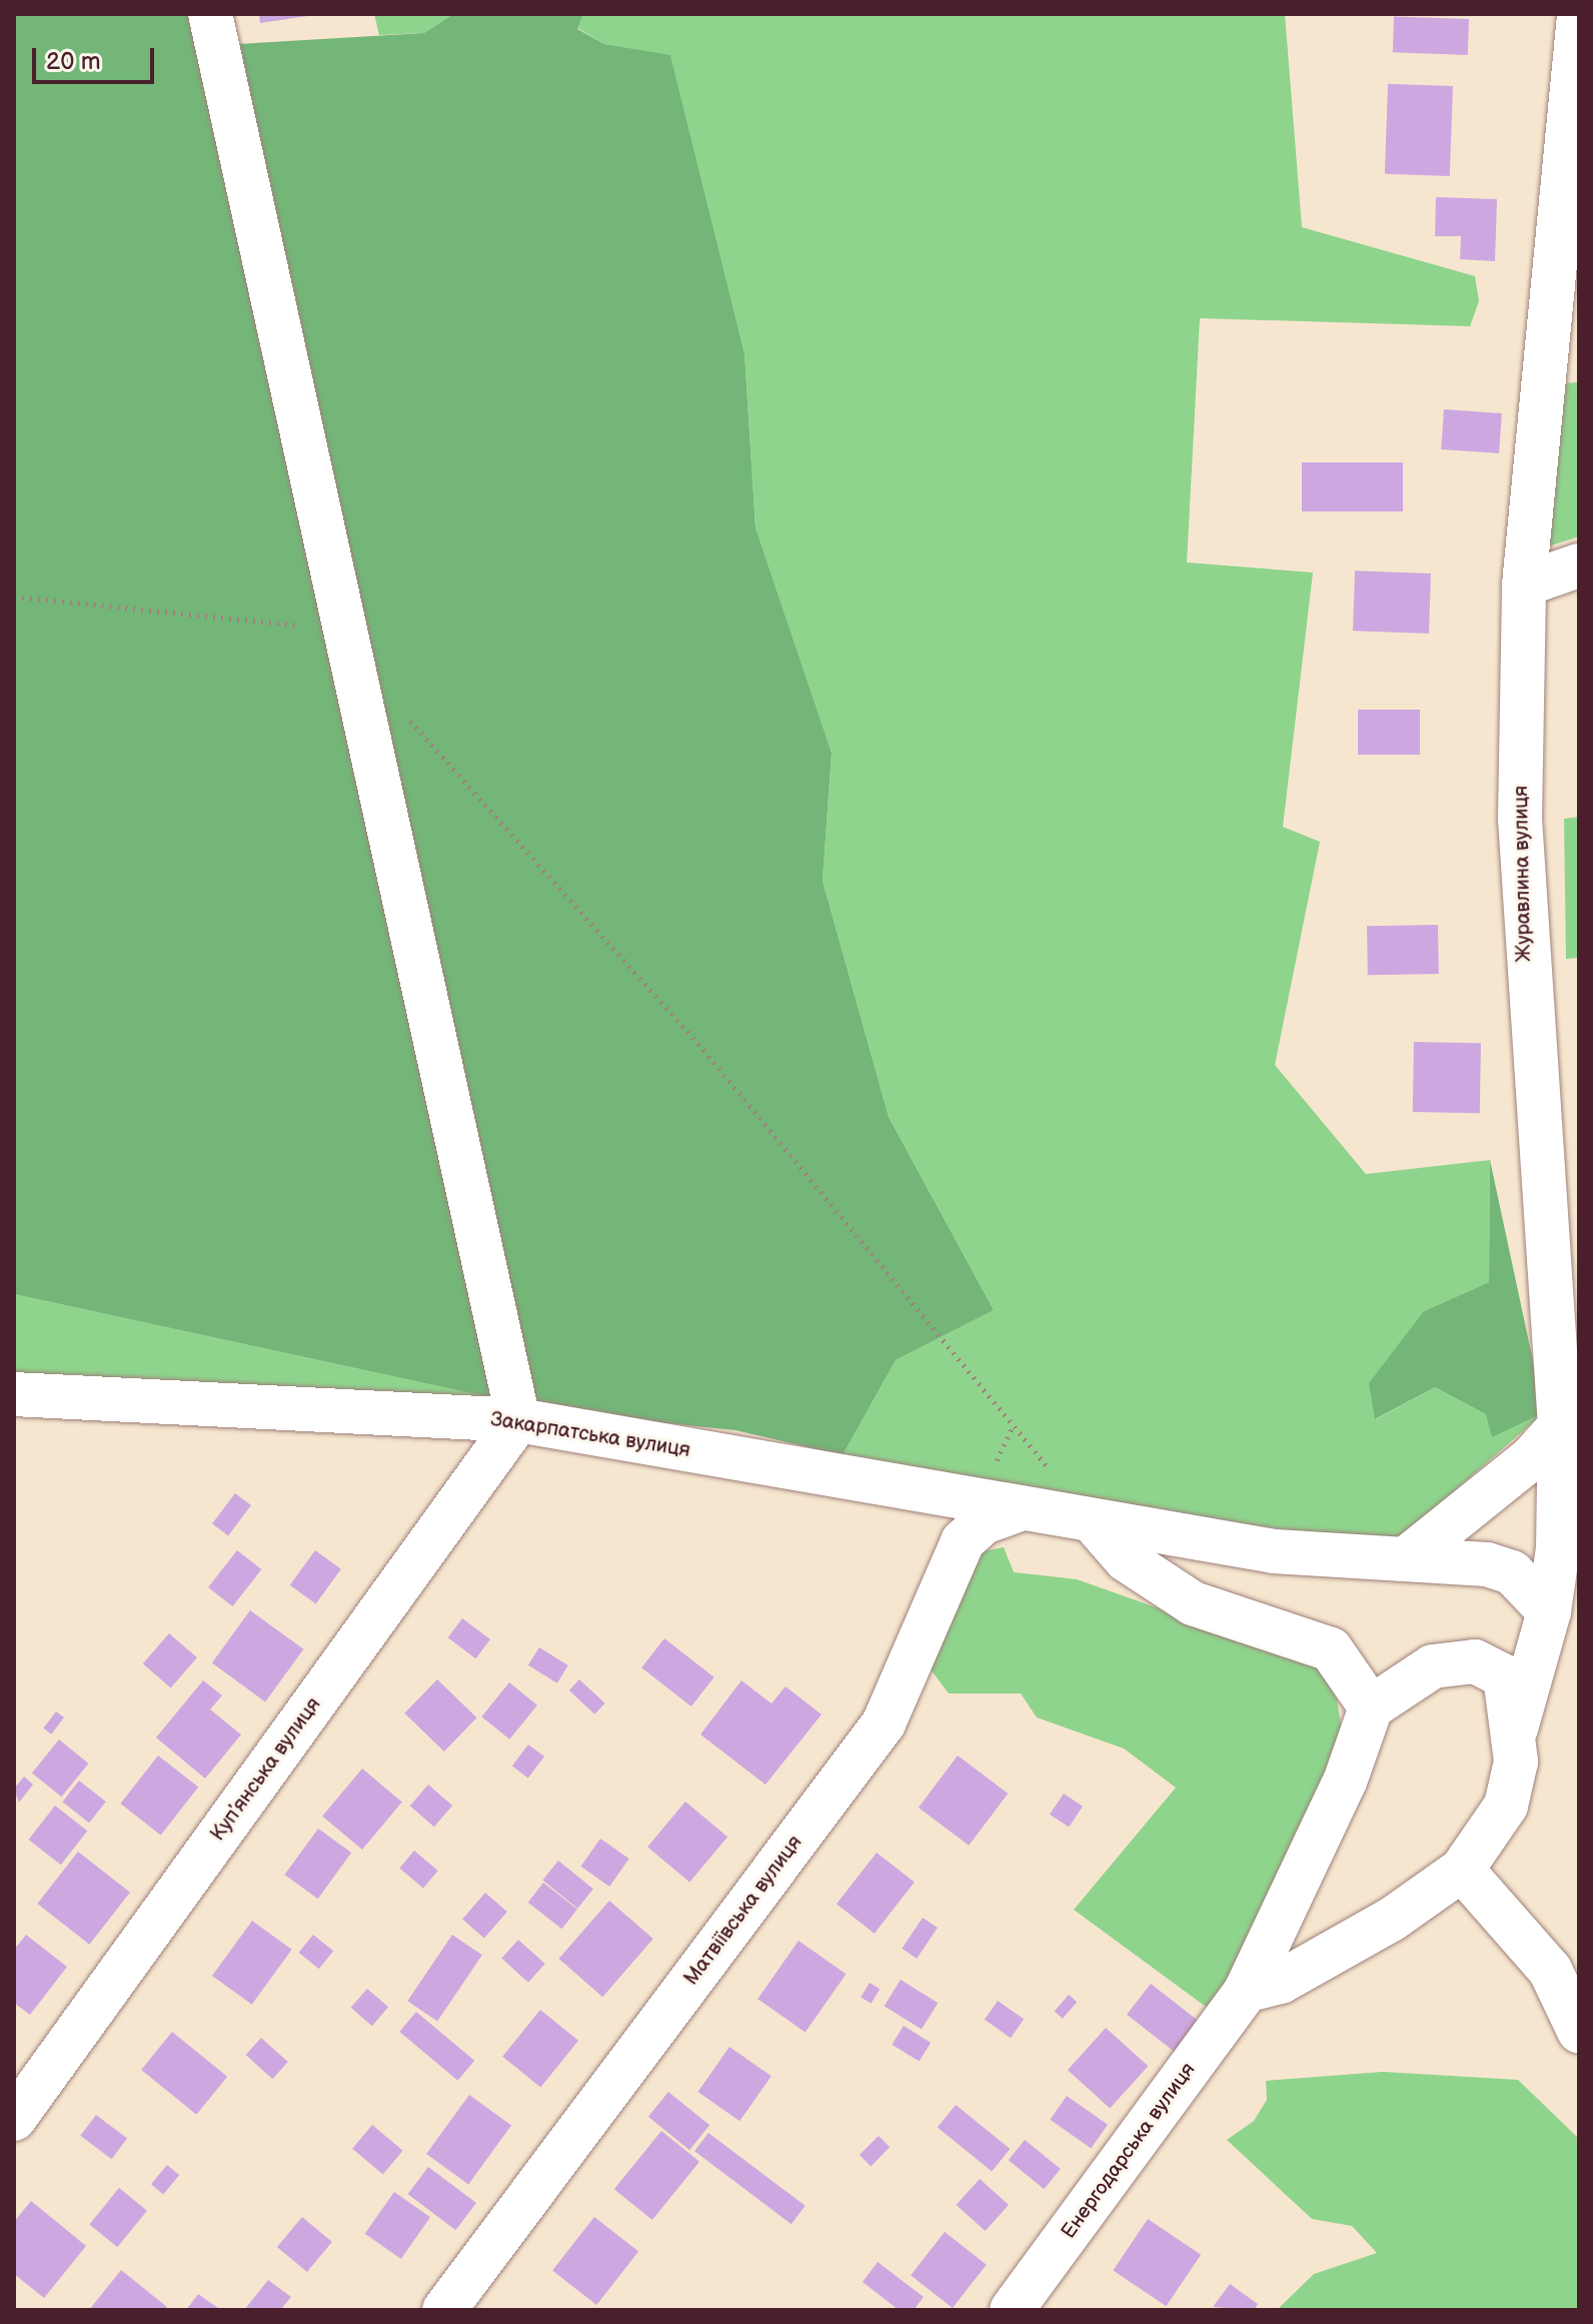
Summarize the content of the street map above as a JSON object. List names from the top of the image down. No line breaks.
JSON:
{"streets":{"street":["Журавлина вулиця","Закарпатська вулиця","Купʼянська вулиця","Матвіївська вулиця","Енергодарська вулиця"]},"crossings":[["Журавлина вулиця","Закарпатська вулиця"],["Закарпатська вулиця","Купʼянська вулиця"],["Закарпатська вулиця","Матвіївська вулиця"]],"scale_bar":"20 m"}
